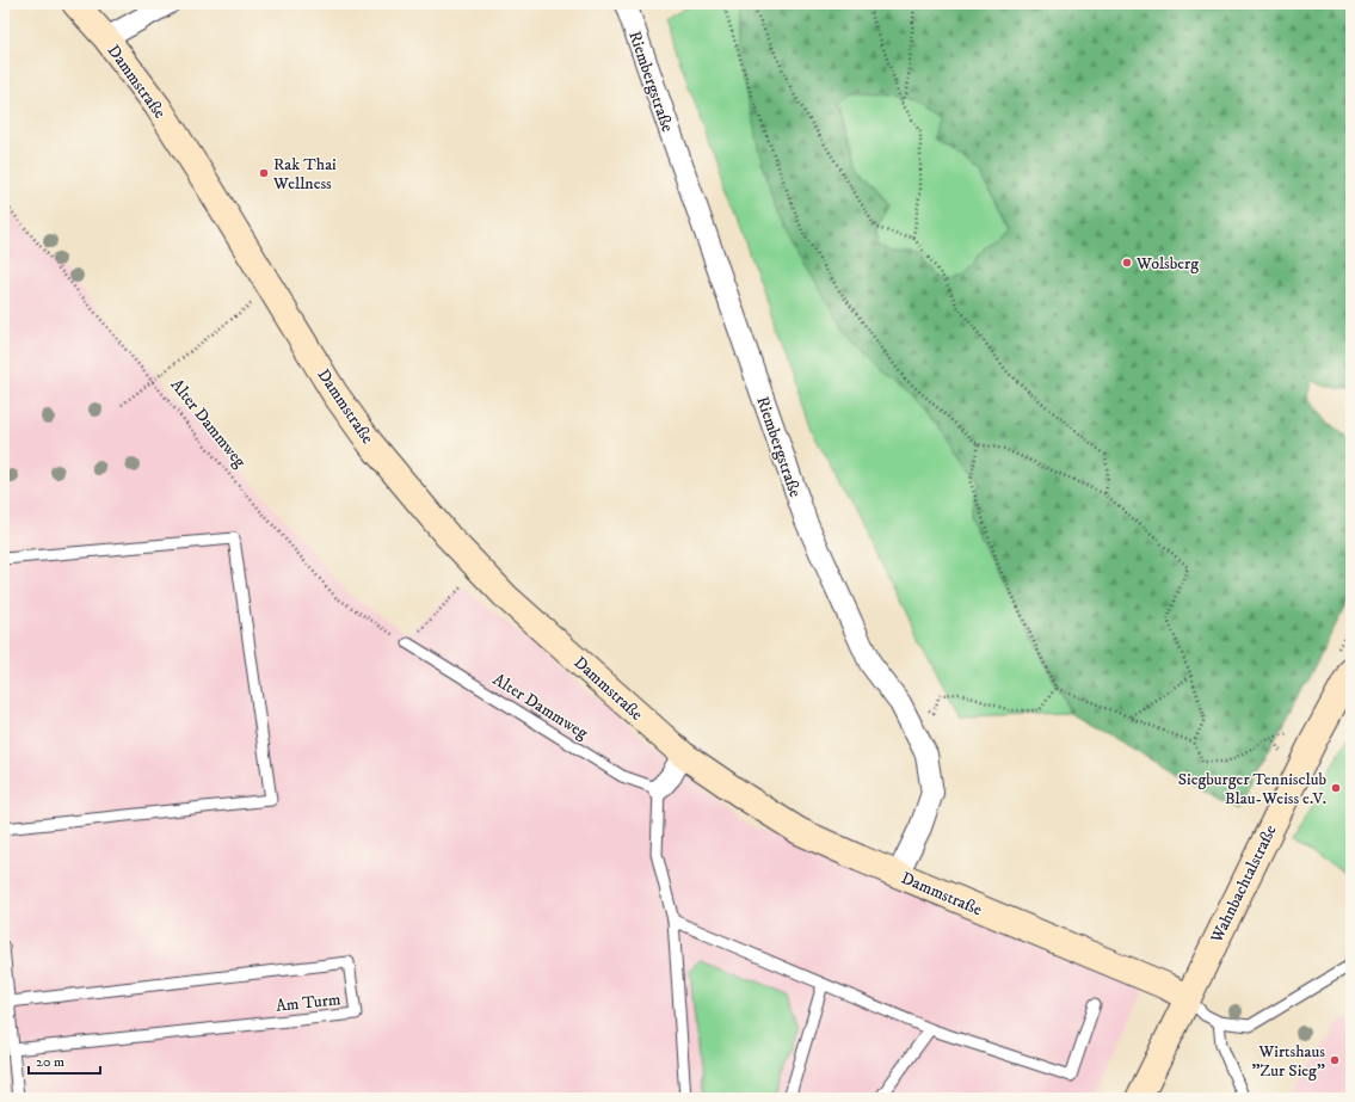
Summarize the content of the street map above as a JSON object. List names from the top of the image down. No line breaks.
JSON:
{"streets":{"street":["Dammstraße","Riembergstraße","Wahnbachtalstraße"],"lane":["Alter Dammweg","Am Turm"]},"crossings":[["Dammstraße","Riembergstraße"],["Dammstraße","Wahnbachtalstraße"]],"places":["Rak Thai Wellness","Wolsberg","Siegburger Tennisclub Blau-Weiss e.V.","Wirtshaus \"Zur Sieg\""],"scale_bar":"20 m"}
